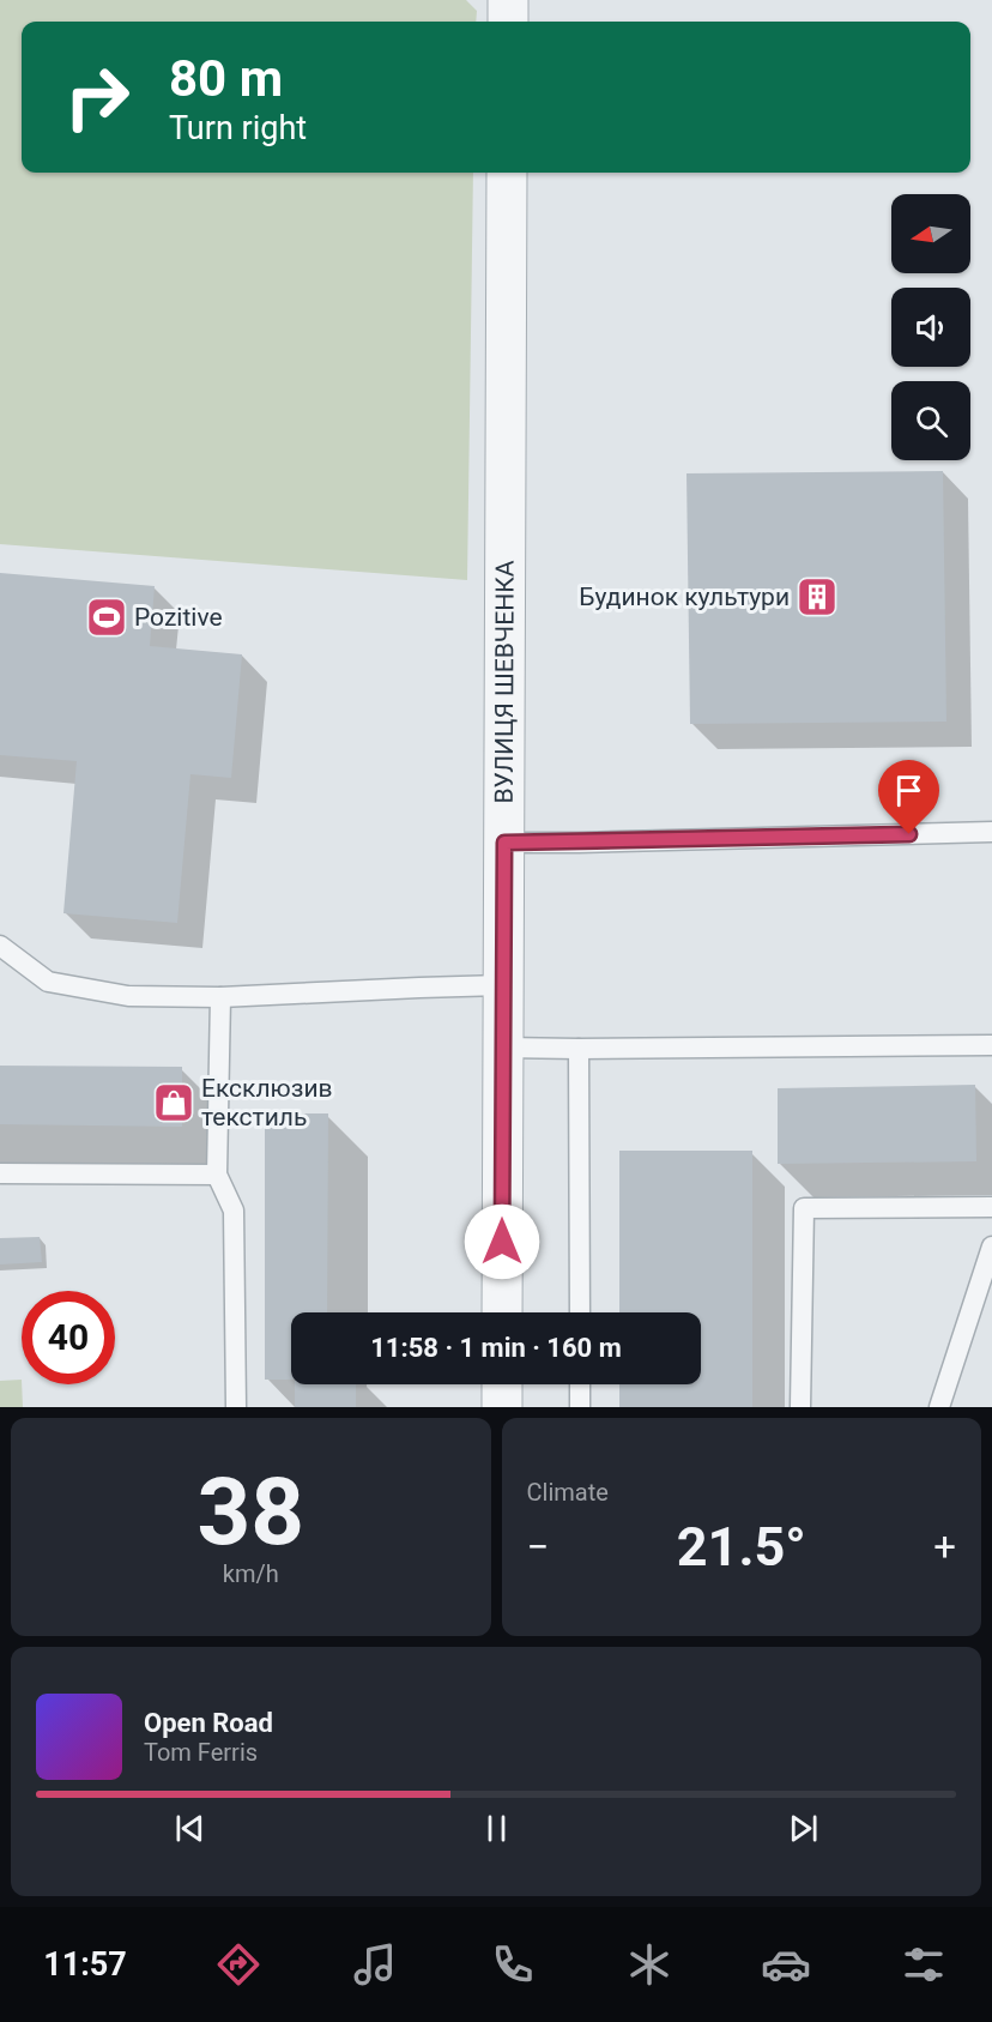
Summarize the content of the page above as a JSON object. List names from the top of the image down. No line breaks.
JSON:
{"streets":{"street":["ВУЛИЦЯ ШЕВЧЕНКА"]},"places":{"building":["Будинок культури"],"sports":["Pozitive"],"shop":["Ексклюзив текстиль"]},"north":"left","page":{"turn":["80 m","Turn right"],"limit":"40","trip":"11:58 · 1 min · 160 m","tile":[["38","km/h"],"Climate"],"heat":["−","21.5°","+"],"song":["Open Road","Tom Ferris"],"tabs":"11:57"}}
